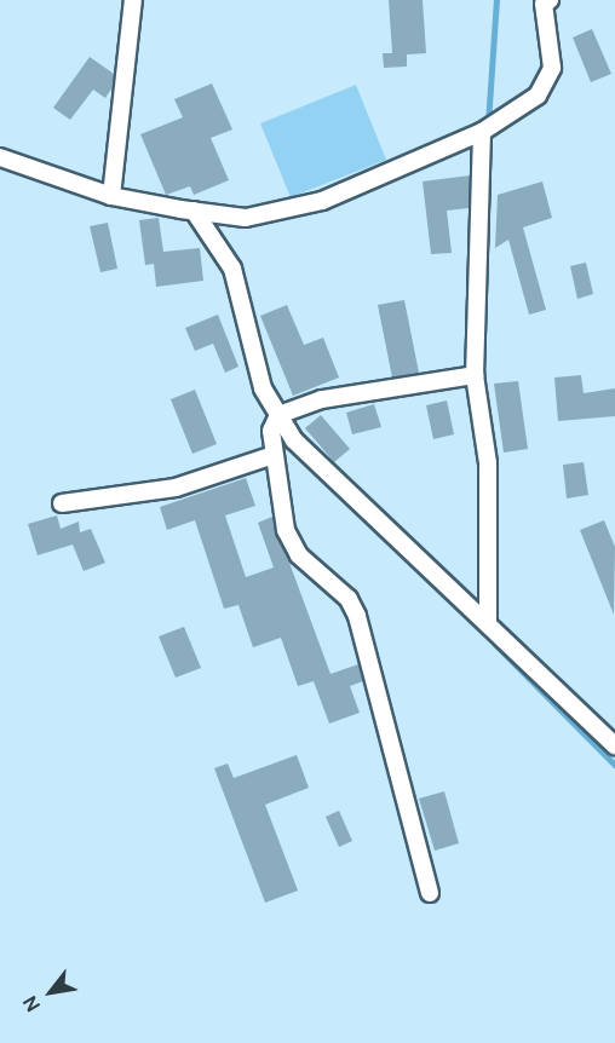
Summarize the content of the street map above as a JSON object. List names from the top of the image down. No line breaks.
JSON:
{"north":"bottom left"}
